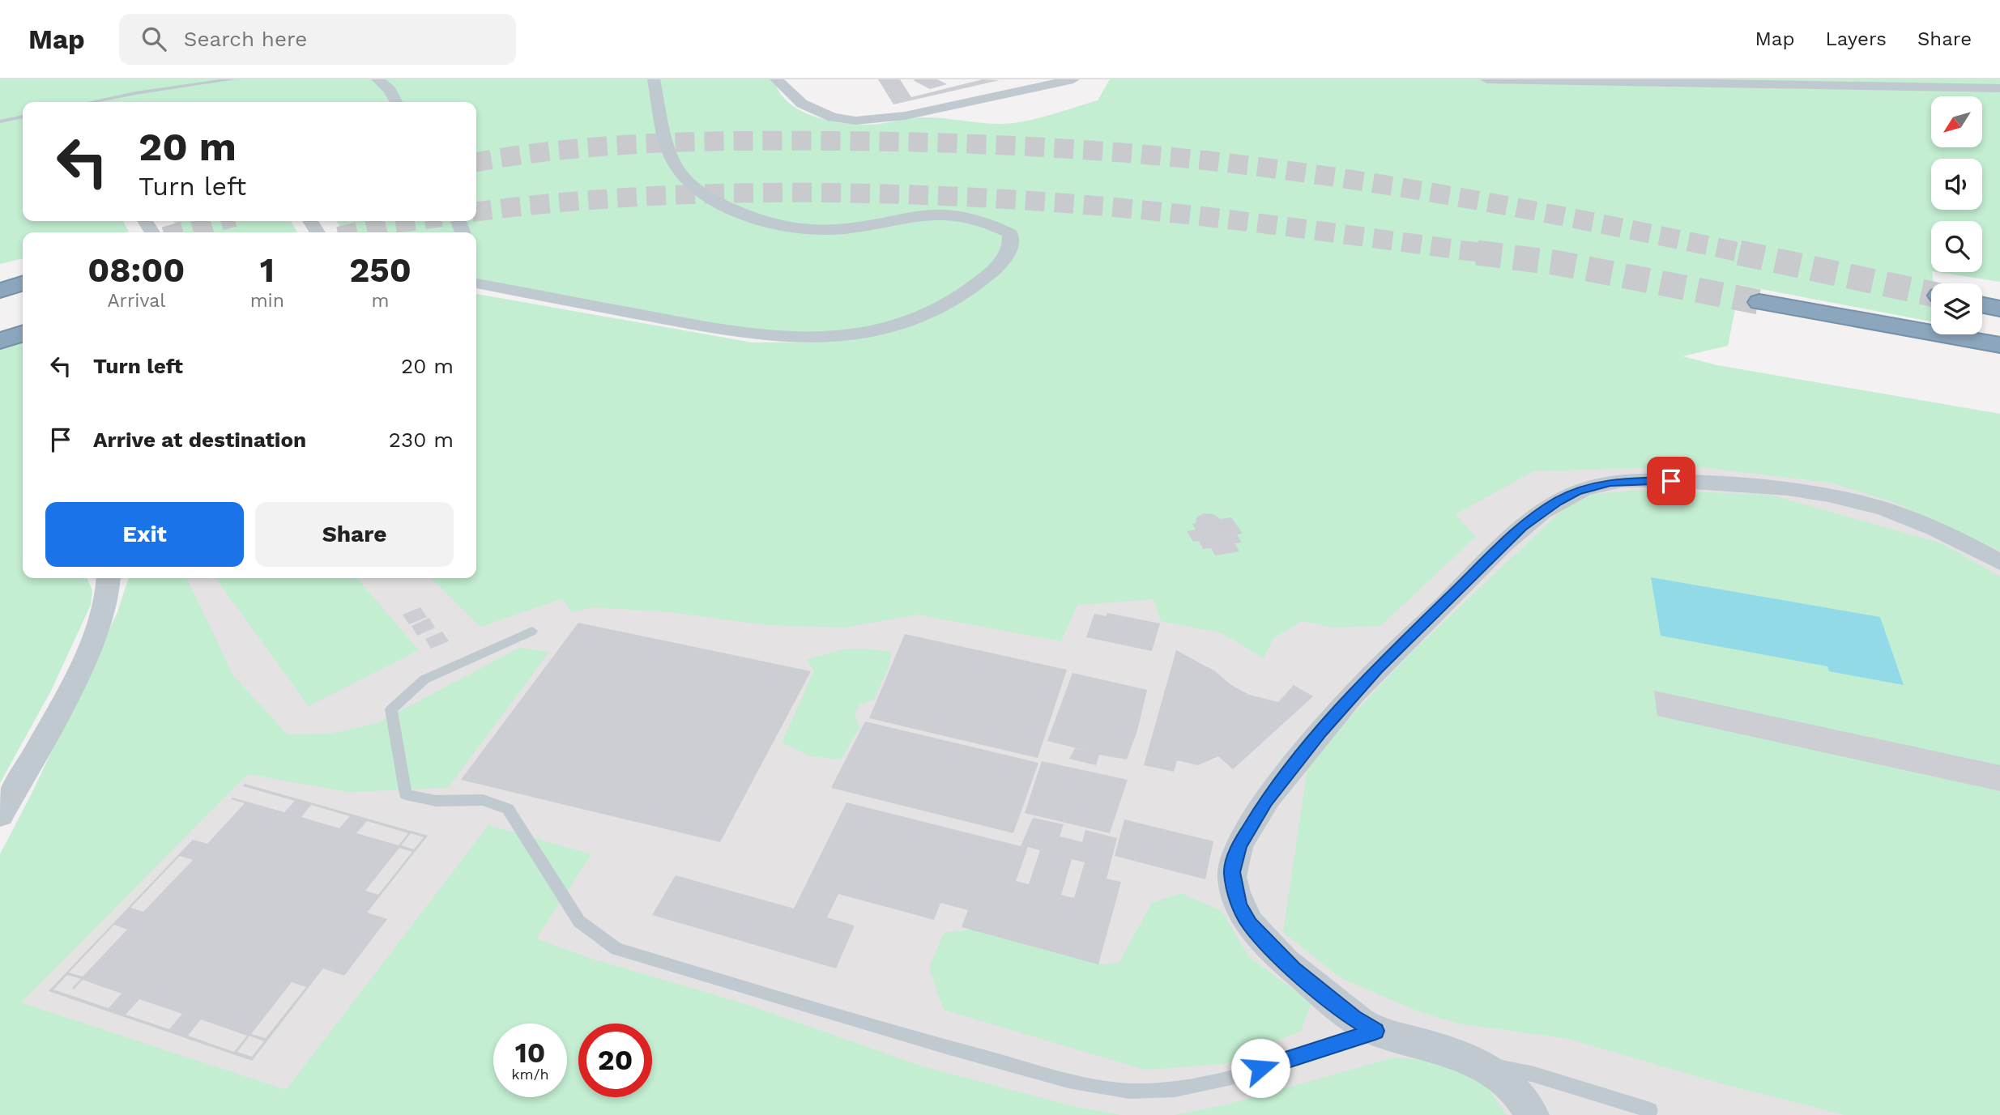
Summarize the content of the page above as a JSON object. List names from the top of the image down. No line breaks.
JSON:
{"north":"bottom left","page":{"header":"Map","search":"Search here","nav":["Map","Layers","Share"],"turn":["20 m","Turn left"],"eta":["08:00","Arrival","1","min","250","m"],"list":[{"name":"Turn left","value":"20 m"},{"name":"Arrive at destination","value":"230 m"}],"buttons":["Exit","Share"],"speed":"10 km/h","limit":"20"}}
